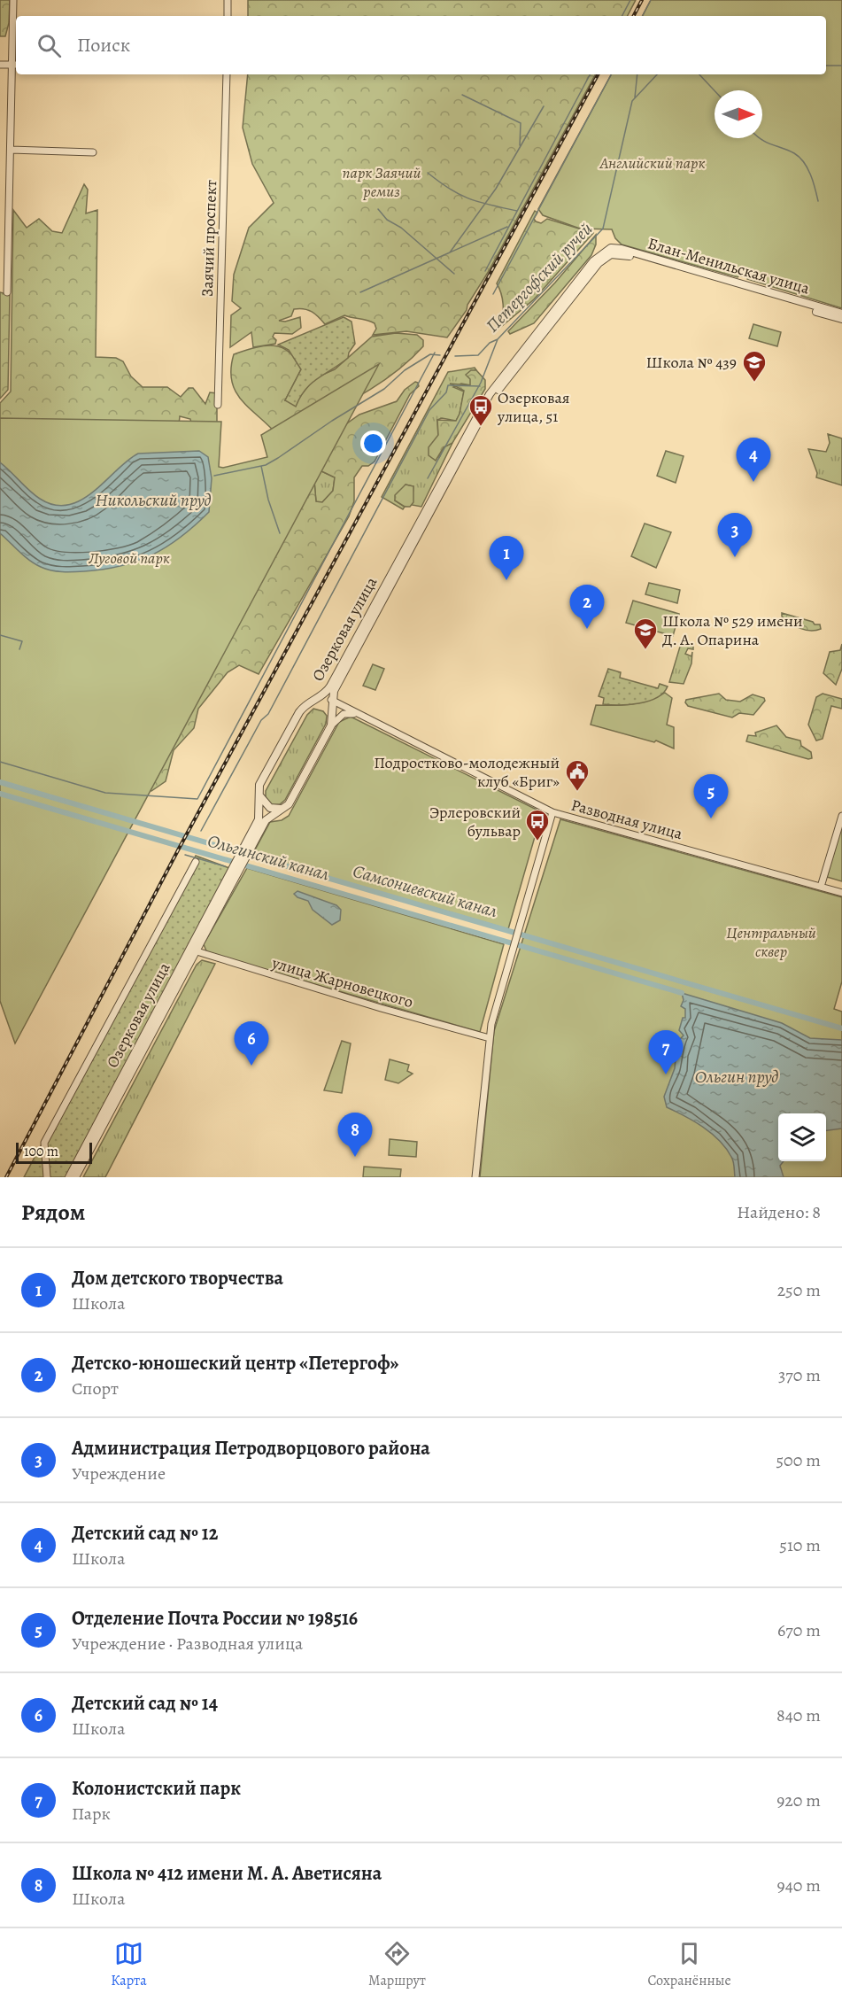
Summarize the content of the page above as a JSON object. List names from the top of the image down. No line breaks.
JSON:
{"streets":{"street":["Заячий проспект","Блан-Менильская улица","Озерковая улица","Разводная улица","улица Жарновецкого"]},"crossings":[["Блан-Менильская улица","Озерковая улица"],["Озерковая улица","Разводная улица"],["Озерковая улица","улица Жарновецкого"]],"water":["Петергофский ручей","Никольский пруд","Ольгинский канал","Самсониевский канал","Ольгин пруд"],"parks":["Английский парк","парк Заячий ремиз","Луговой парк","Центральный сквер"],"places":{"school or university":["Школа № 439","Школа № 529 имени Д. А. Опарина"],"bus stop":["Озерковая улица, 51","Эрлеровский бульвар"],"public building":["Подростково-молодежный клуб «Бриг»"]},"scale_bar":"100 m","north":"right","page":{"search":"Поиск","pins":["4","3","1","2","5","6","7","8"],"scale":"100 m","heading":["Рядом","Найдено: 8"],"list":[{"mark":"1","name":"Дом детского творчества","note":"Школа","value":"250 m"},{"mark":"2","name":"Детско-юношеский центр «Петергоф»","note":"Спорт","value":"370 m"},{"mark":"3","name":"Администрация Петродворцового района","note":"Учреждение","value":"500 m"},{"mark":"4","name":"Детский сад № 12","note":"Школа","value":"510 m"},{"mark":"5","name":"Отделение Почта России № 198516","note":"Учреждение · Разводная улица","value":"670 m"},{"mark":"6","name":"Детский сад № 14","note":"Школа","value":"840 m"},{"mark":"7","name":"Колонистский парк","note":"Парк","value":"920 m"},{"mark":"8","name":"Школа № 412 имени М. А. Аветисяна","note":"Школа","value":"940 m"}],"nav":["Карта","Маршрут","Сохранённые"]}}
